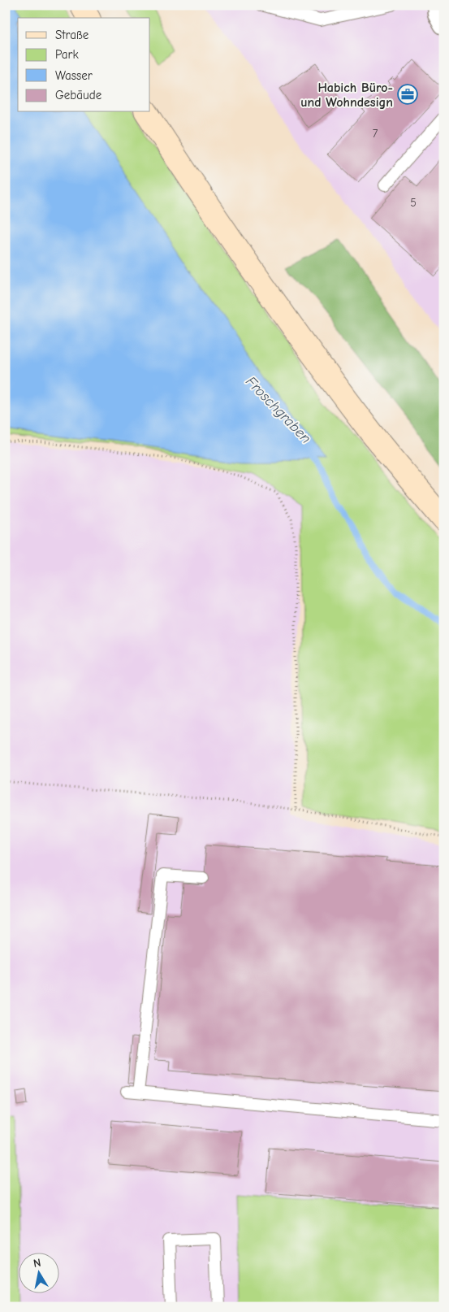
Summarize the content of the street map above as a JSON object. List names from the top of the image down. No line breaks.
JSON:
{"water":["Froschgraben"],"places":{"office":["Habich Büro- und Wohndesign"]},"house_numbers":["7","5"],"legend":["Straße","Park","Wasser","Gebäude"],"north":"top"}
